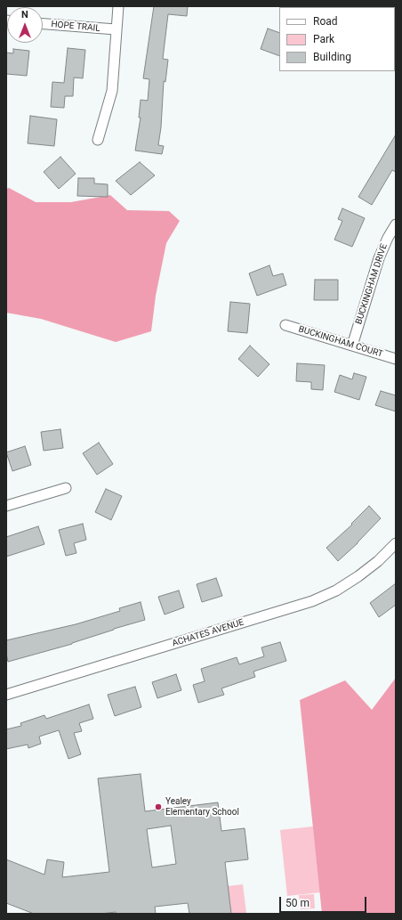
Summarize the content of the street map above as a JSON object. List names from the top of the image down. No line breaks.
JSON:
{"streets":{"street":["HOPE TRAIL","BUCKINGHAM DRIVE","BUCKINGHAM COURT","ACHATES AVENUE"]},"crossings":[["BUCKINGHAM DRIVE","BUCKINGHAM COURT"]],"places":["Yealey Elementary School"],"legend":["Road","Park","Building"],"scale_bar":"50 m","north":"top"}
